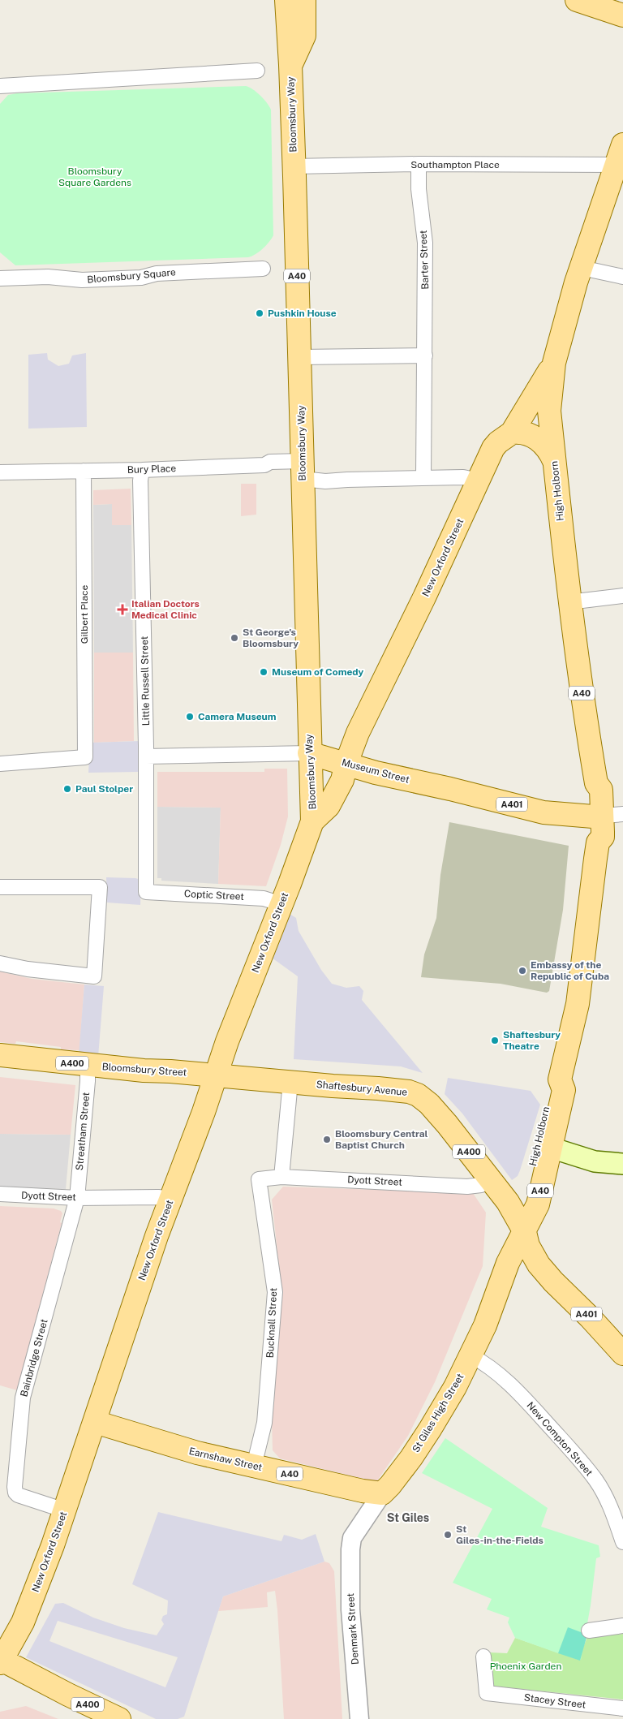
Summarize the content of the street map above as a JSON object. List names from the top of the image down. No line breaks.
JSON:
{"streets":{"main road":["Bloomsbury Way","A40","High Holborn","New Oxford Street","Museum Street","A401","A400","Bloomsbury Street","Shaftesbury Avenue","St Giles High Street","Earnshaw Street"],"street":["Southampton Place","Barter Street","Bloomsbury Square","Bury Place","Gilbert Place","Little Russell Street","Coptic Street","Streatham Street","Dyott Street","Bucknall Street","Bainbridge Street","New Compton Street","Denmark Street","Stacey Street"]},"crossings":[["Bloomsbury Way","Southampton Place"],["Bloomsbury Way","A40"],["Bloomsbury Way","Bury Place"],["Bloomsbury Way","New Oxford Street"],["Bloomsbury Way","Museum Street"],["Southampton Place","Barter Street"],["Southampton Place","High Holborn"],["Barter Street","Bury Place"],["Bury Place","New Oxford Street"],["Bury Place","Gilbert Place"],["Bury Place","Little Russell Street"],["High Holborn","New Oxford Street"],["High Holborn","Museum Street"],["High Holborn","Shaftesbury Avenue"],["High Holborn","St Giles High Street"],["New Oxford Street","Museum Street"],["New Oxford Street","Coptic Street"],["New Oxford Street","A400"],["New Oxford Street","Bloomsbury Street"],["New Oxford Street","Shaftesbury Avenue"],["New Oxford Street","Dyott Street"],["New Oxford Street","Bainbridge Street"],["New Oxford Street","Earnshaw Street"],["Little Russell Street","Museum Street"],["Little Russell Street","Coptic Street"],["Bloomsbury Street","Shaftesbury Avenue"],["Bloomsbury Street","Streatham Street"],["Shaftesbury Avenue","Dyott Street"],["Shaftesbury Avenue","St Giles High Street"],["Streatham Street","Dyott Street"],["Streatham Street","Bainbridge Street"],["Dyott Street","Bucknall Street"],["Dyott Street","Bainbridge Street"],["Bucknall Street","Earnshaw Street"],["St Giles High Street","New Compton Street"],["St Giles High Street","Earnshaw Street"],["St Giles High Street","Denmark Street"]],"districts":["St Giles"],"parks":["Bloomsbury Square Gardens","Phoenix Garden"],"places":{"other":["Pushkin House","St George's Bloomsbury","Museum of Comedy","Camera Museum","Paul Stolper","Embassy of the Republic of Cuba","Shaftesbury Theatre","Bloomsbury Central Baptist Church","St Giles-in-the-Fields"],"health":["Italian Doctors Medical Clinic"]}}
